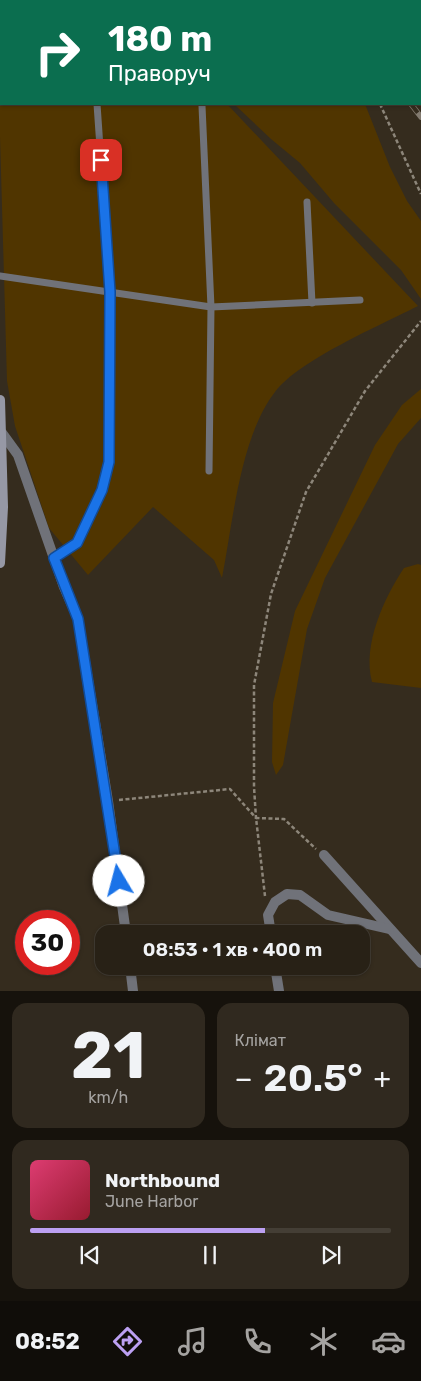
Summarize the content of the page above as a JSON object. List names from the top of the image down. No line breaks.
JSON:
{"page":{"turn":["180 m","Праворуч"],"limit":"30","trip":"08:53 · 1 хв · 400 m","tile":[["21","km/h"],"Клімат"],"heat":["−","20.5°","+"],"song":["Northbound","June Harbor"],"tabs":"08:52"}}
